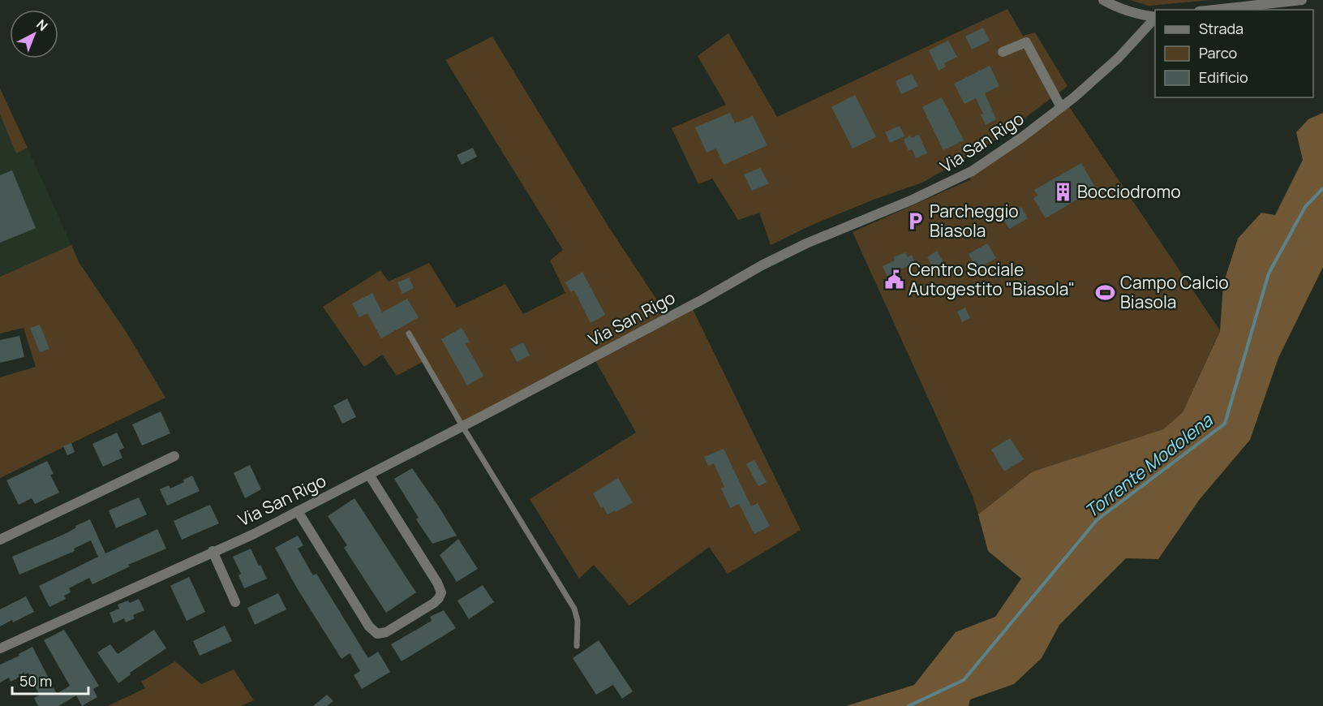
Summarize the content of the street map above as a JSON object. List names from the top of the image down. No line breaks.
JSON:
{"streets":{"street":["Via San Rigo"]},"water":["Torrente Modolena"],"places":{"building":["Bocciodromo"],"parking":["Parcheggio Biasola"],"public building":["Centro Sociale Autogestito \"Biasola\""],"sports":["Campo Calcio Biasola"]},"legend":["Strada","Parco","Edificio"],"scale_bar":"50 m","north":"top right"}
